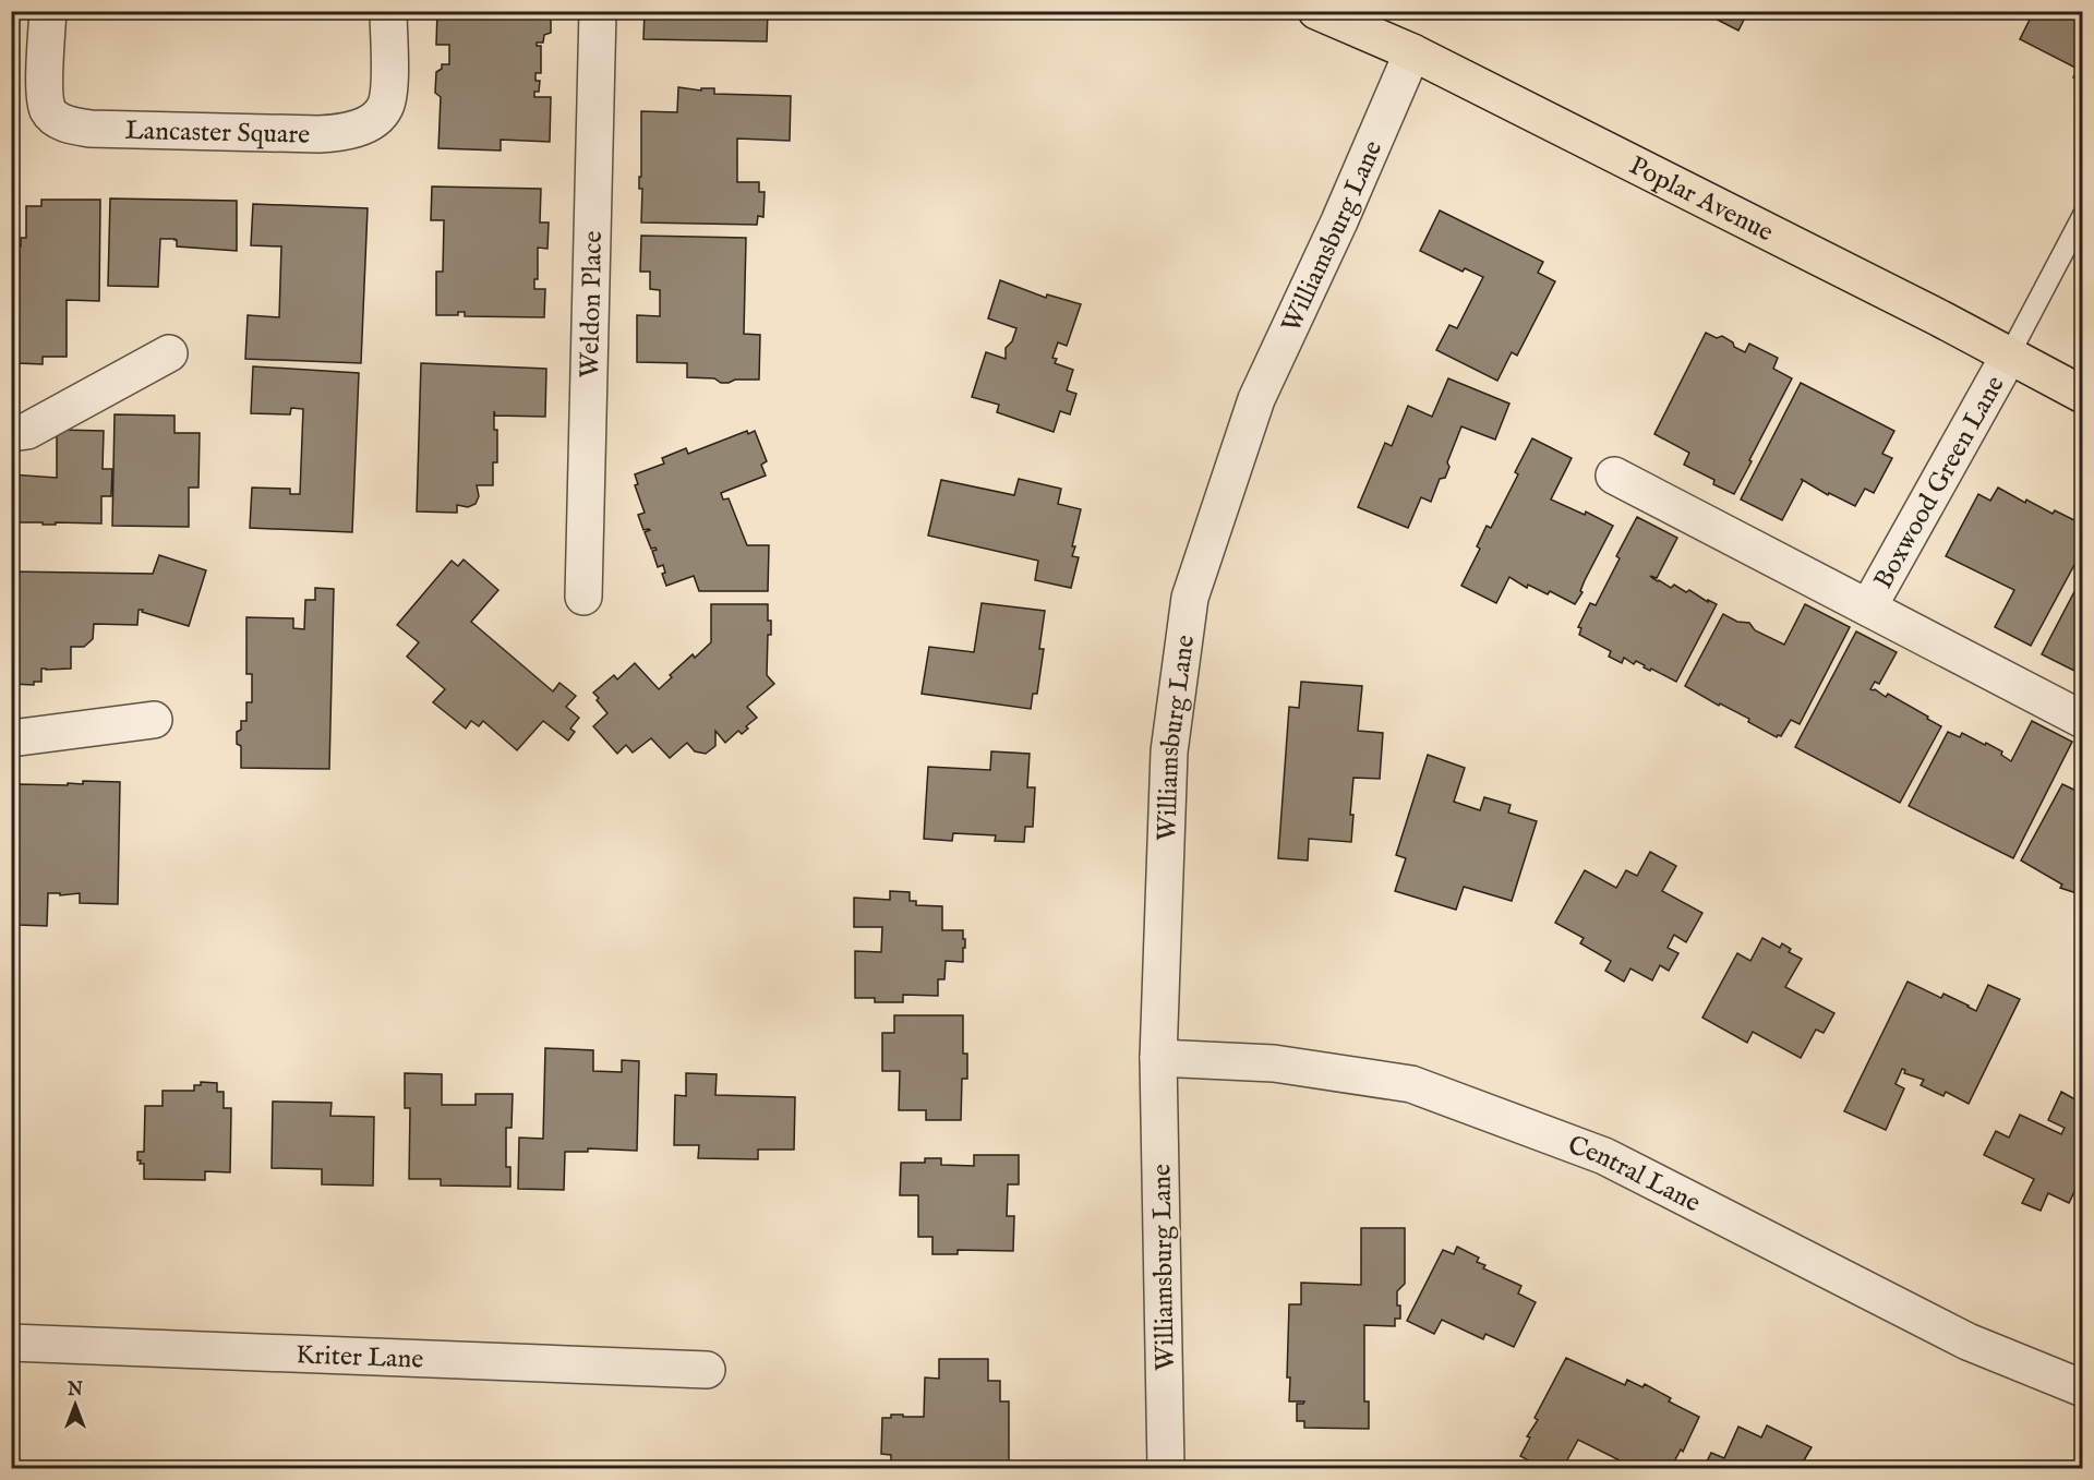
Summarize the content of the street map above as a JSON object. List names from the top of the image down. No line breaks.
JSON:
{"streets":{"main road":["Poplar Avenue"],"street":["Lancaster Square","Williamsburg Lane","Weldon Place","Boxwood Green Lane","Central Lane","Kriter Lane"]},"crossings":[["Poplar Avenue","Williamsburg Lane"],["Poplar Avenue","Boxwood Green Lane"],["Williamsburg Lane","Central Lane"]],"north":"top"}
